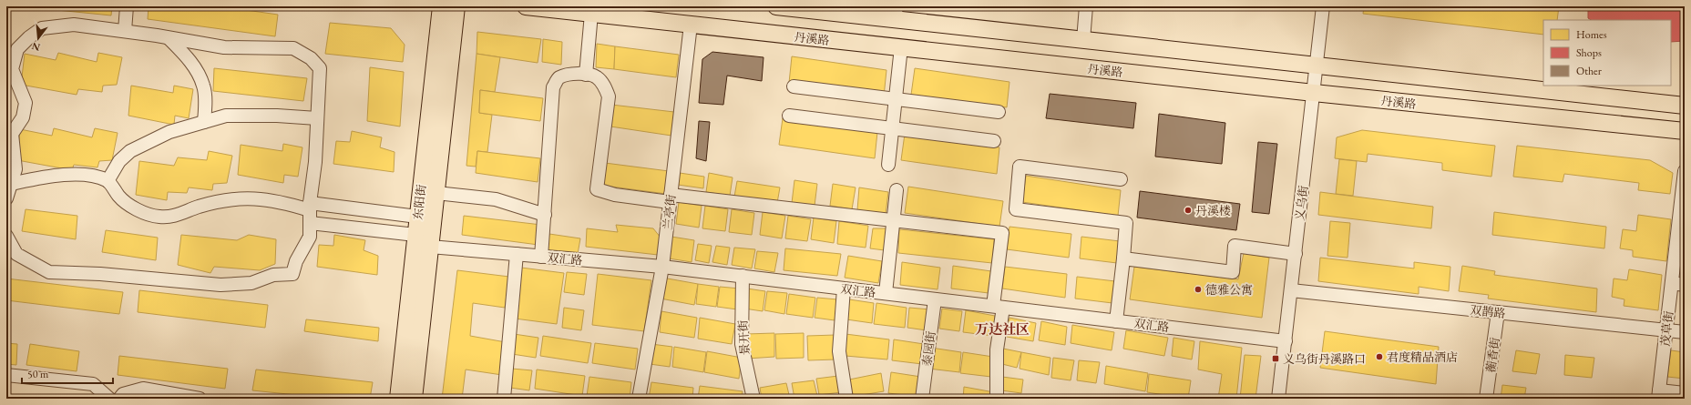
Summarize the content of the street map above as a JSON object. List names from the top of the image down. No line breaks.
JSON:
{"streets":{"main road":["丹溪路","东阳街"],"street":["义乌街","兰亭街","双汇路","双鹊路","茂草街","景开街","泰园街","蘅香街"]},"crossings":[["丹溪路","义乌街"],["丹溪路","兰亭街"],["东阳街","双汇路"],["义乌街","双汇路"],["义乌街","双鹊路"],["兰亭街","双汇路"],["双汇路","景开街"],["双汇路","泰园街"],["双鹊路","茂草街"],["双鹊路","蘅香街"]],"districts":["万达社区"],"places":{"other":["丹溪楼","德雅公寓","君度精品酒店"],"transit":["义乌街丹溪路口"]},"legend":["Homes","Shops","Other"],"scale_bar":"50 m","north":"bottom"}
